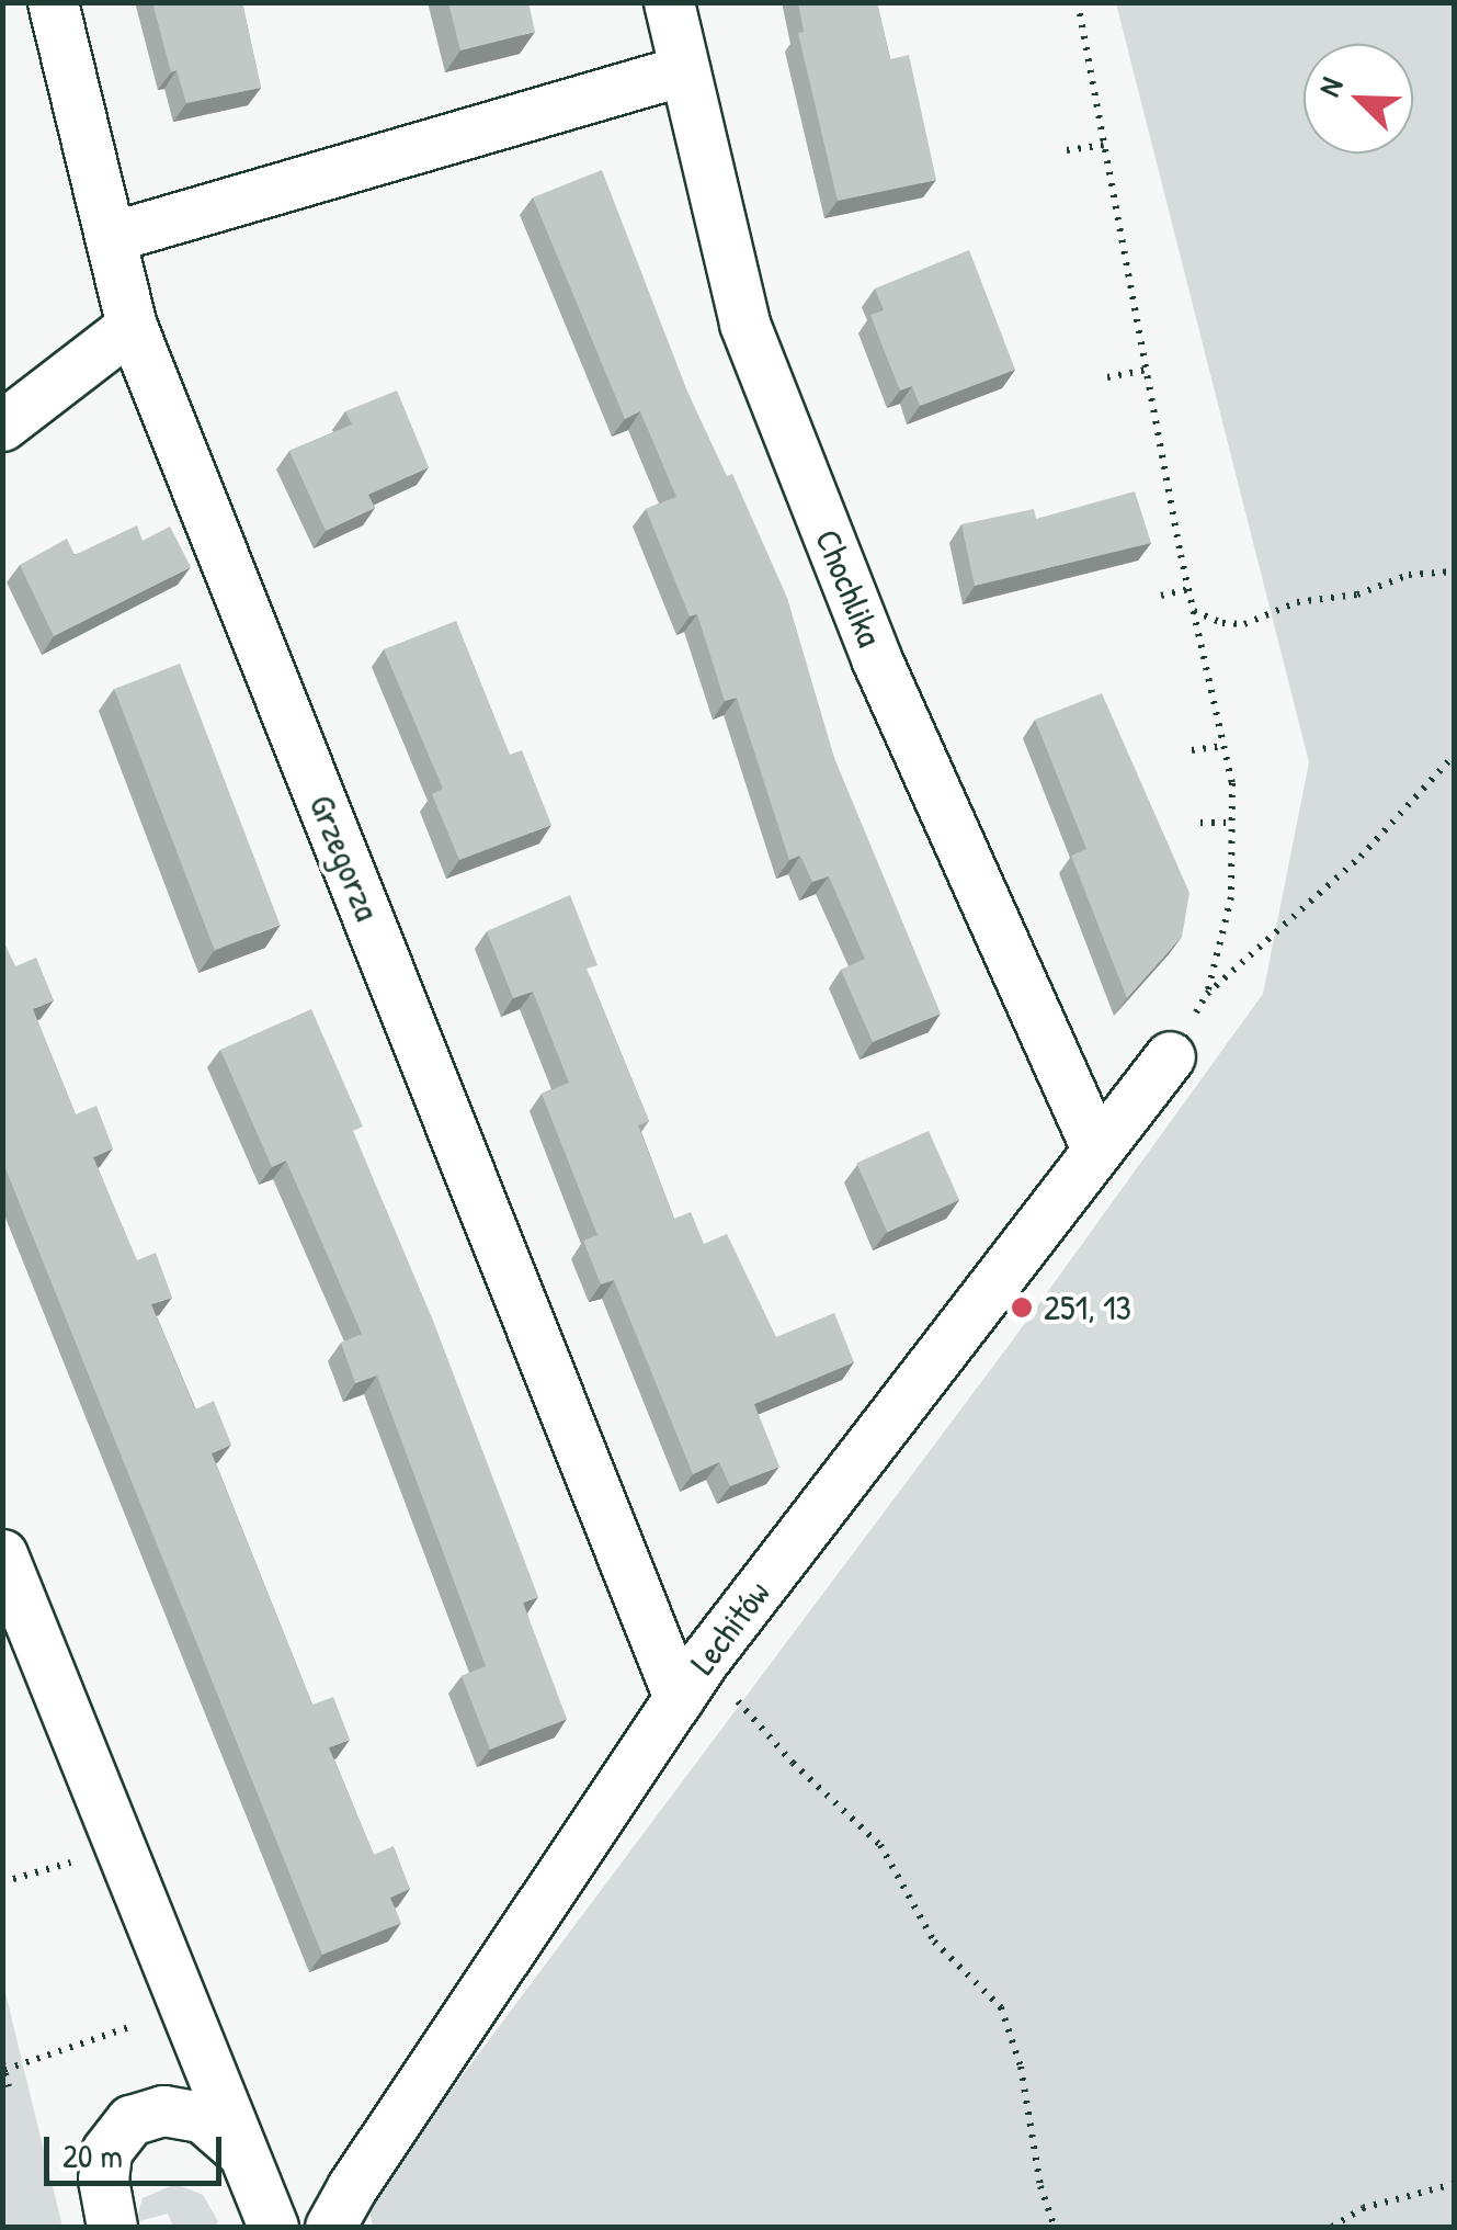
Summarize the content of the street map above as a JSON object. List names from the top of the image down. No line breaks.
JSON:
{"streets":{"street":["Chochlika","Grzegorza","Lechitów"]},"crossings":[["Chochlika","Lechitów"],["Grzegorza","Lechitów"]],"places":["251, 13"],"scale_bar":"20 m","north":"top left"}
